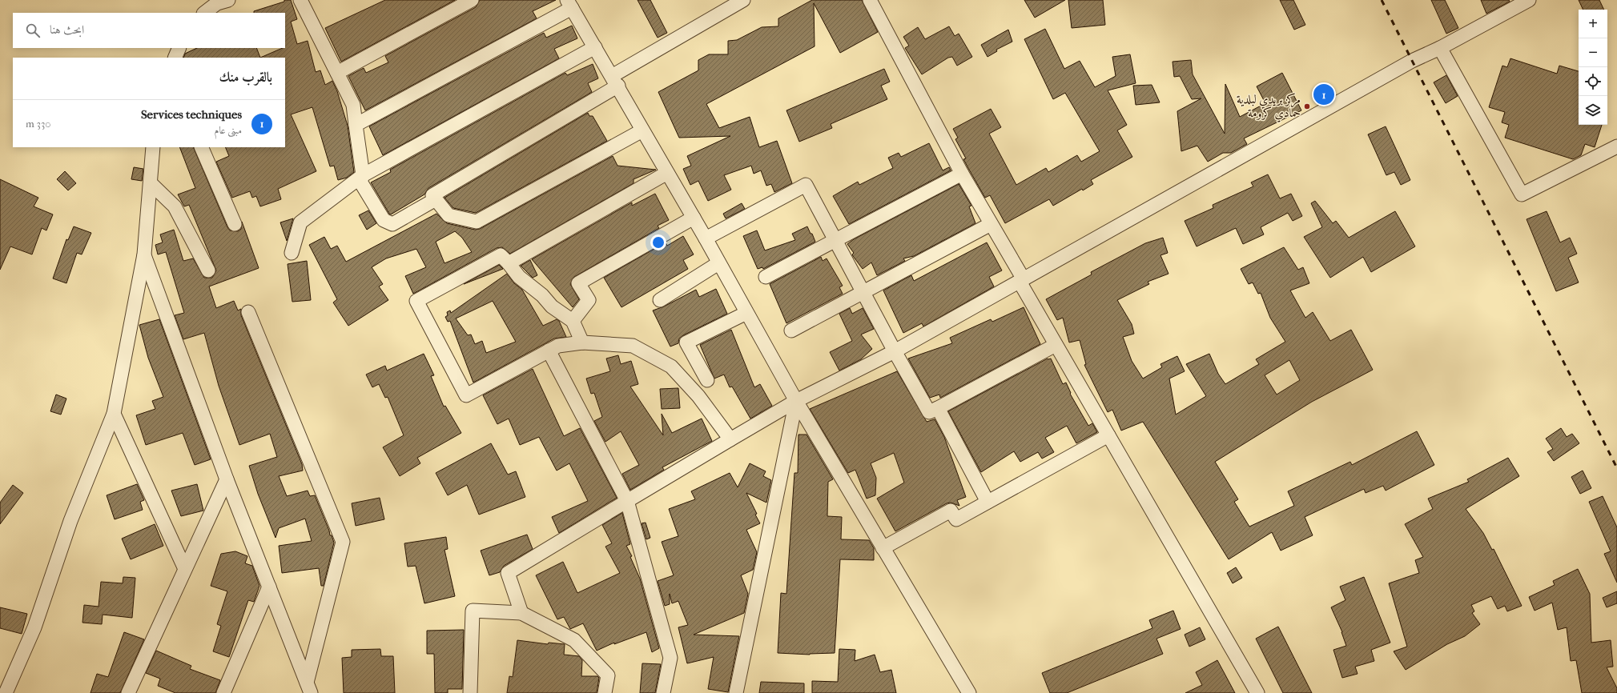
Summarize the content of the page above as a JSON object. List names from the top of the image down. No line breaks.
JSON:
{"places":["مركز بريدي لبلدية حمادي كرومة"],"page":{"map_buttons":["+","−"],"search":"ابحث هنا","heading":"بالقرب منك","pins":"1","list":[{"mark":"1","name":"Services techniques","note":"مبنى عام","value":"330 m"}]}}
